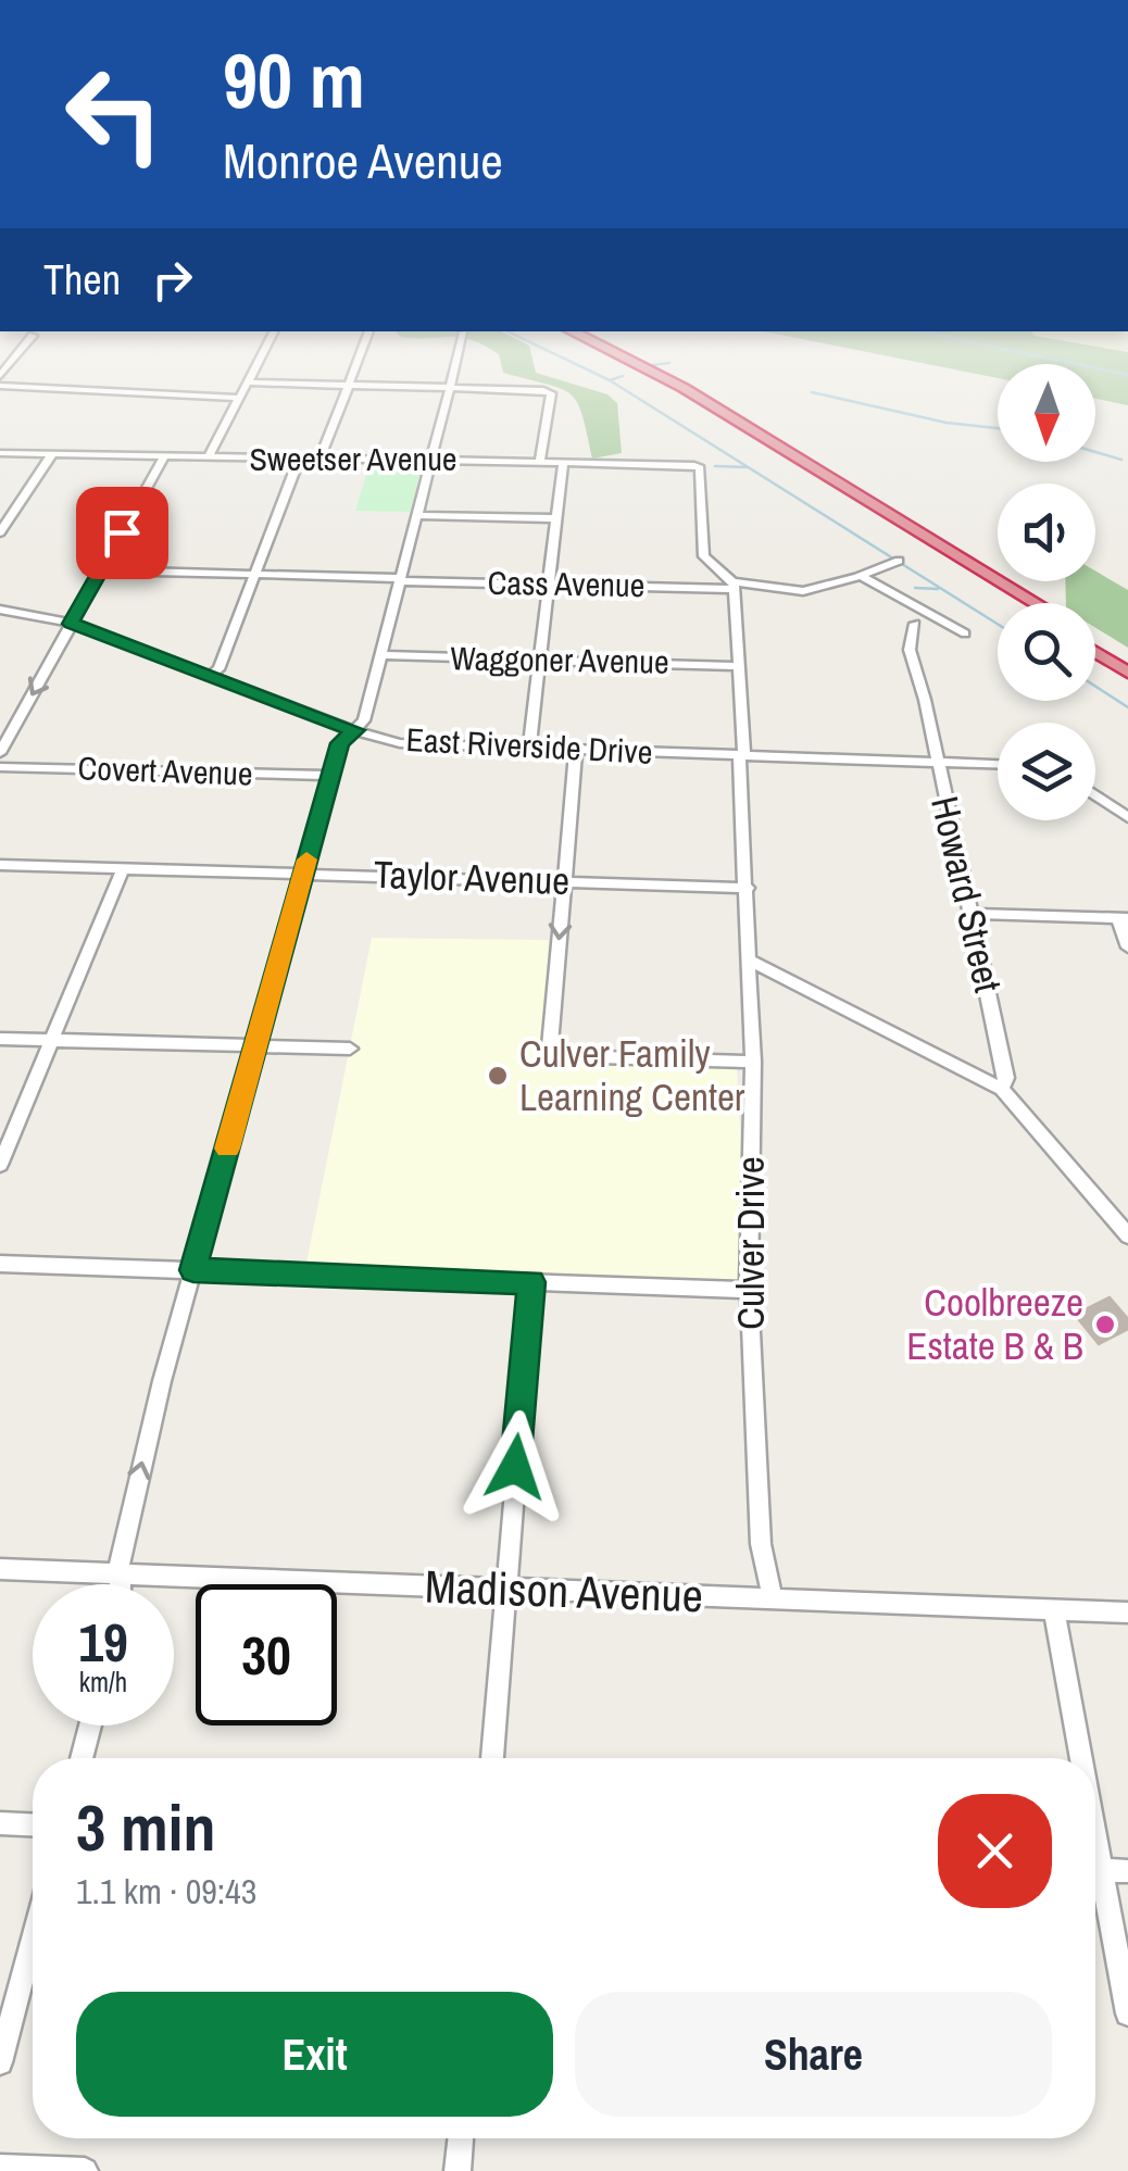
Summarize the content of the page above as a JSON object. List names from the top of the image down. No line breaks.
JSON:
{"streets":{"street":["Sweetser Avenue","Cass Avenue","Waggoner Avenue","East Riverside Drive","Covert Avenue","Taylor Avenue","Howard Street","Culver Drive","Madison Avenue"]},"crossings":[["Sweetser Avenue","Cass Avenue"],["Sweetser Avenue","Culver Drive"],["Cass Avenue","Culver Drive"],["Waggoner Avenue","Culver Drive"],["East Riverside Drive","Howard Street"],["East Riverside Drive","Culver Drive"],["Taylor Avenue","Culver Drive"],["Culver Drive","Madison Avenue"]],"places":["Culver Family Learning Center","Coolbreeze Estate B & B"],"north":"bottom","page":{"turn":["90 m","Monroe Avenue"],"then":"Then","speed":"19 km/h","limit":"30","heading":["3 min","1.1 km · 09:43"],"buttons":["Exit","Share"]}}
